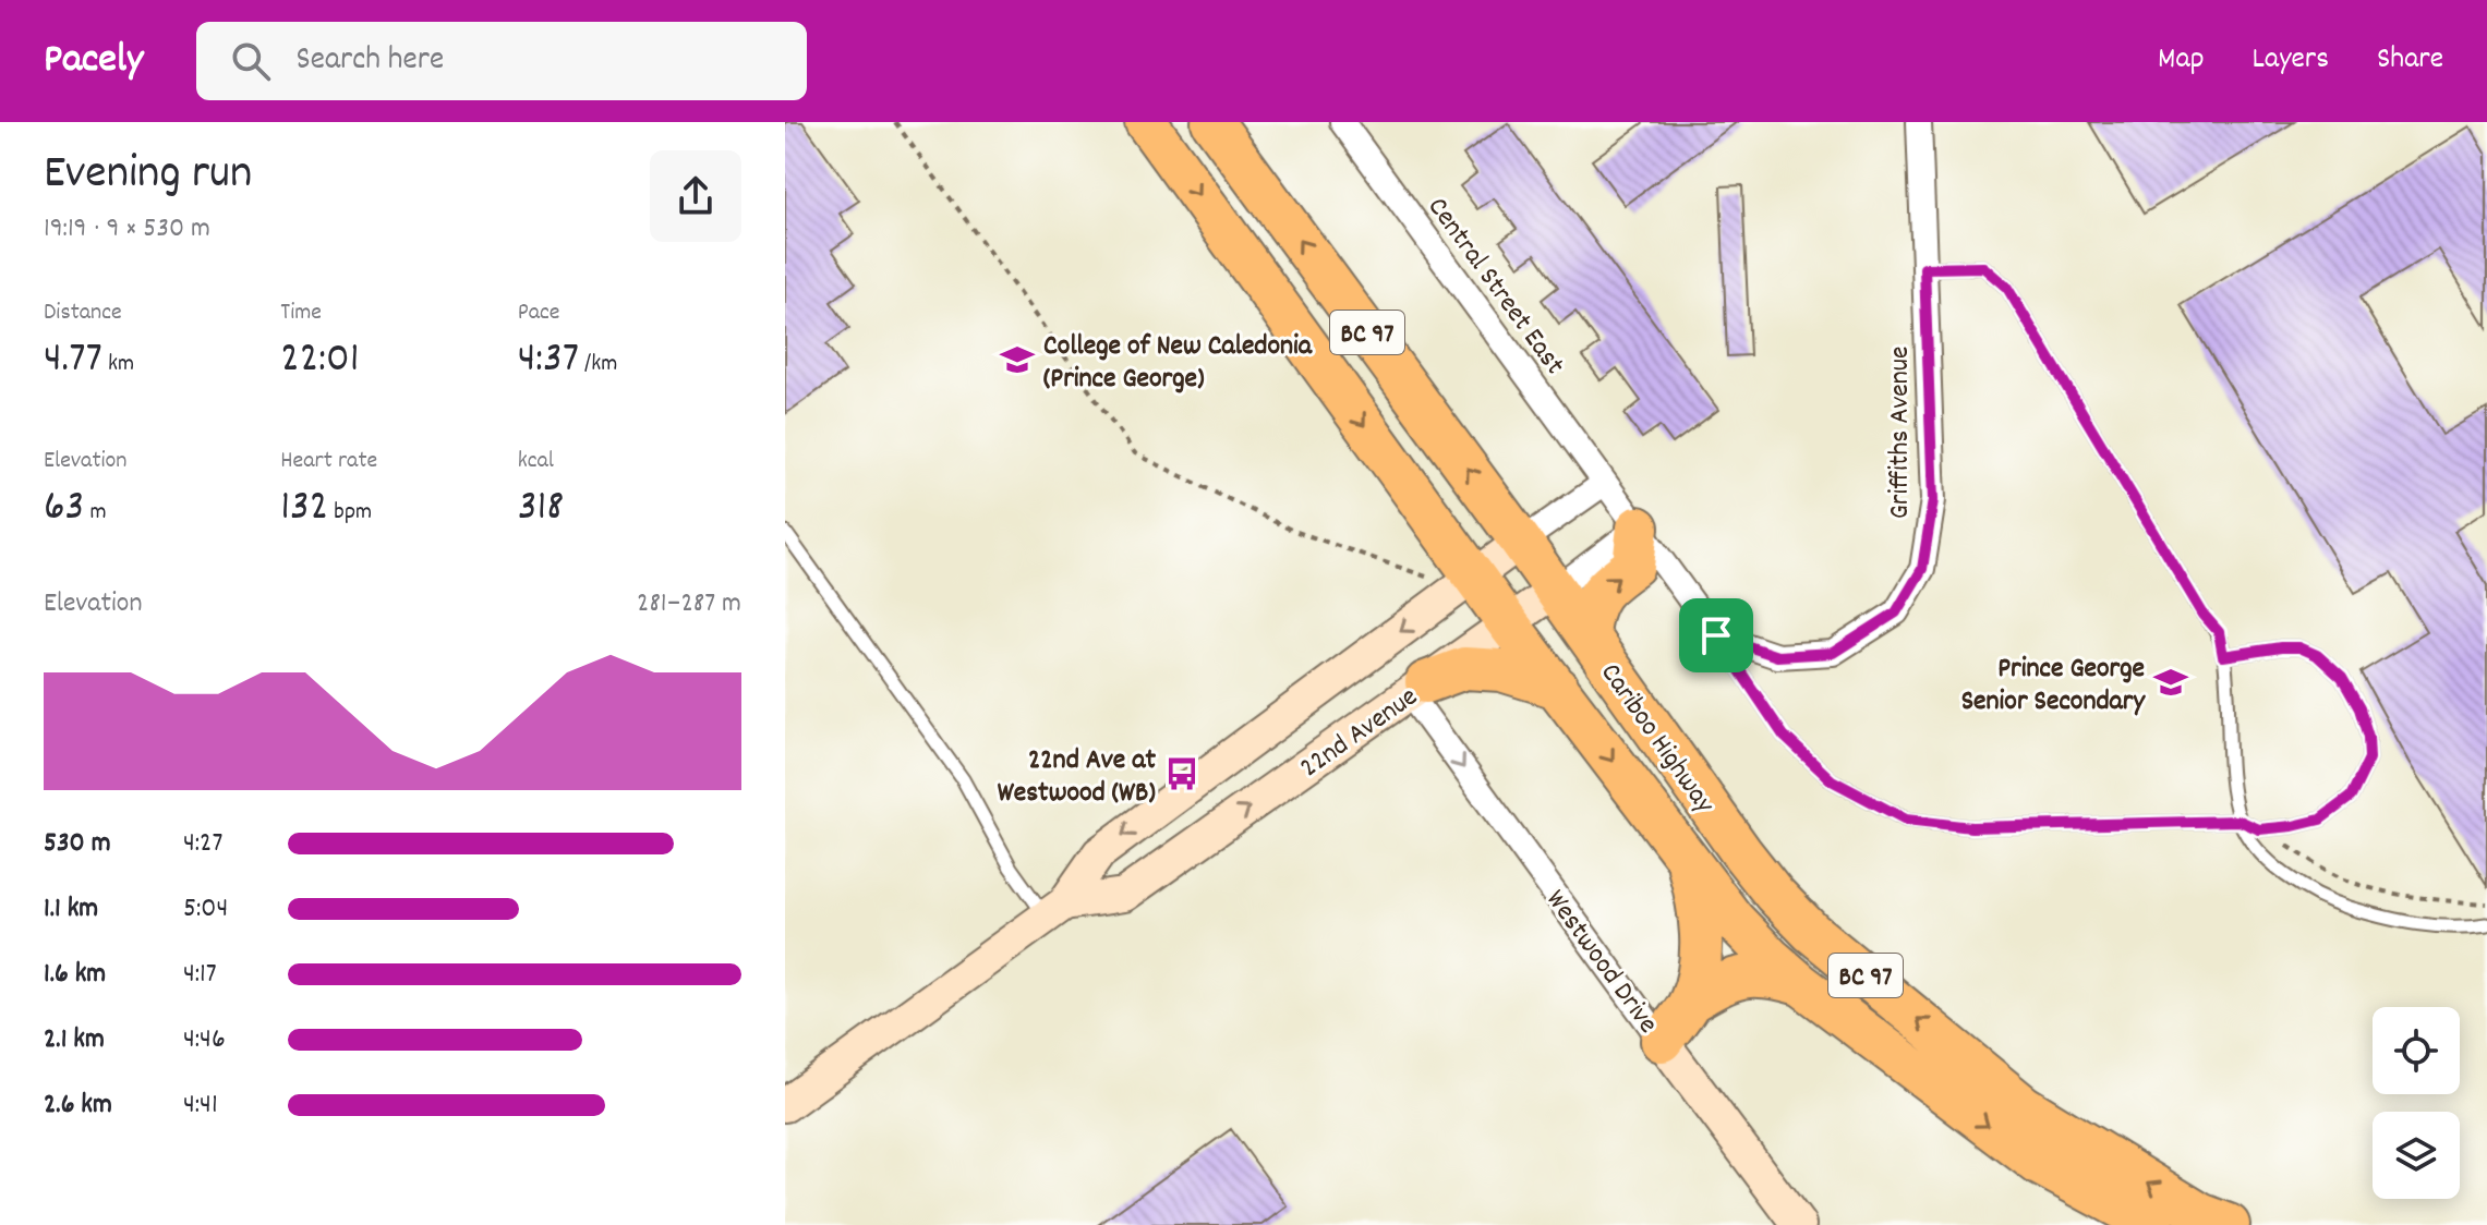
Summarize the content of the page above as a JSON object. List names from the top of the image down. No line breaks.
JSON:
{"streets":{"highway":["BC 97","Cariboo Highway"],"street":["Central Street East","Griffiths Avenue","22nd Avenue","Westwood Drive"]},"crossings":[["Central Street East","22nd Avenue"],["22nd Avenue","Cariboo Highway"],["22nd Avenue","Westwood Drive"]],"one_way":["Westwood Drive"],"places":{"school or university":["College of New Caledonia (Prince George)","Prince George Senior Secondary"],"bus stop":["22nd Ave at Westwood (WB)"]},"page":{"header":"Pacely","search":"Search here","nav":["Map","Layers","Share"],"heading":["Evening run","19:19 · 9 × 530 m"],"stats":[["Distance","4.77 km"],["Time","22:01"],["Pace","4:37 /km"],["Elevation","63 m"],["Heart rate","132 bpm"],["kcal","318"]],"chart":["Elevation","281–287 m"],"list":[{"name":"530 m","note":"4:27"},{"name":"1.1 km","note":"5:04"},{"name":"1.6 km","note":"4:17"},{"name":"2.1 km","note":"4:46"},{"name":"2.6 km","note":"4:41"}]}}
